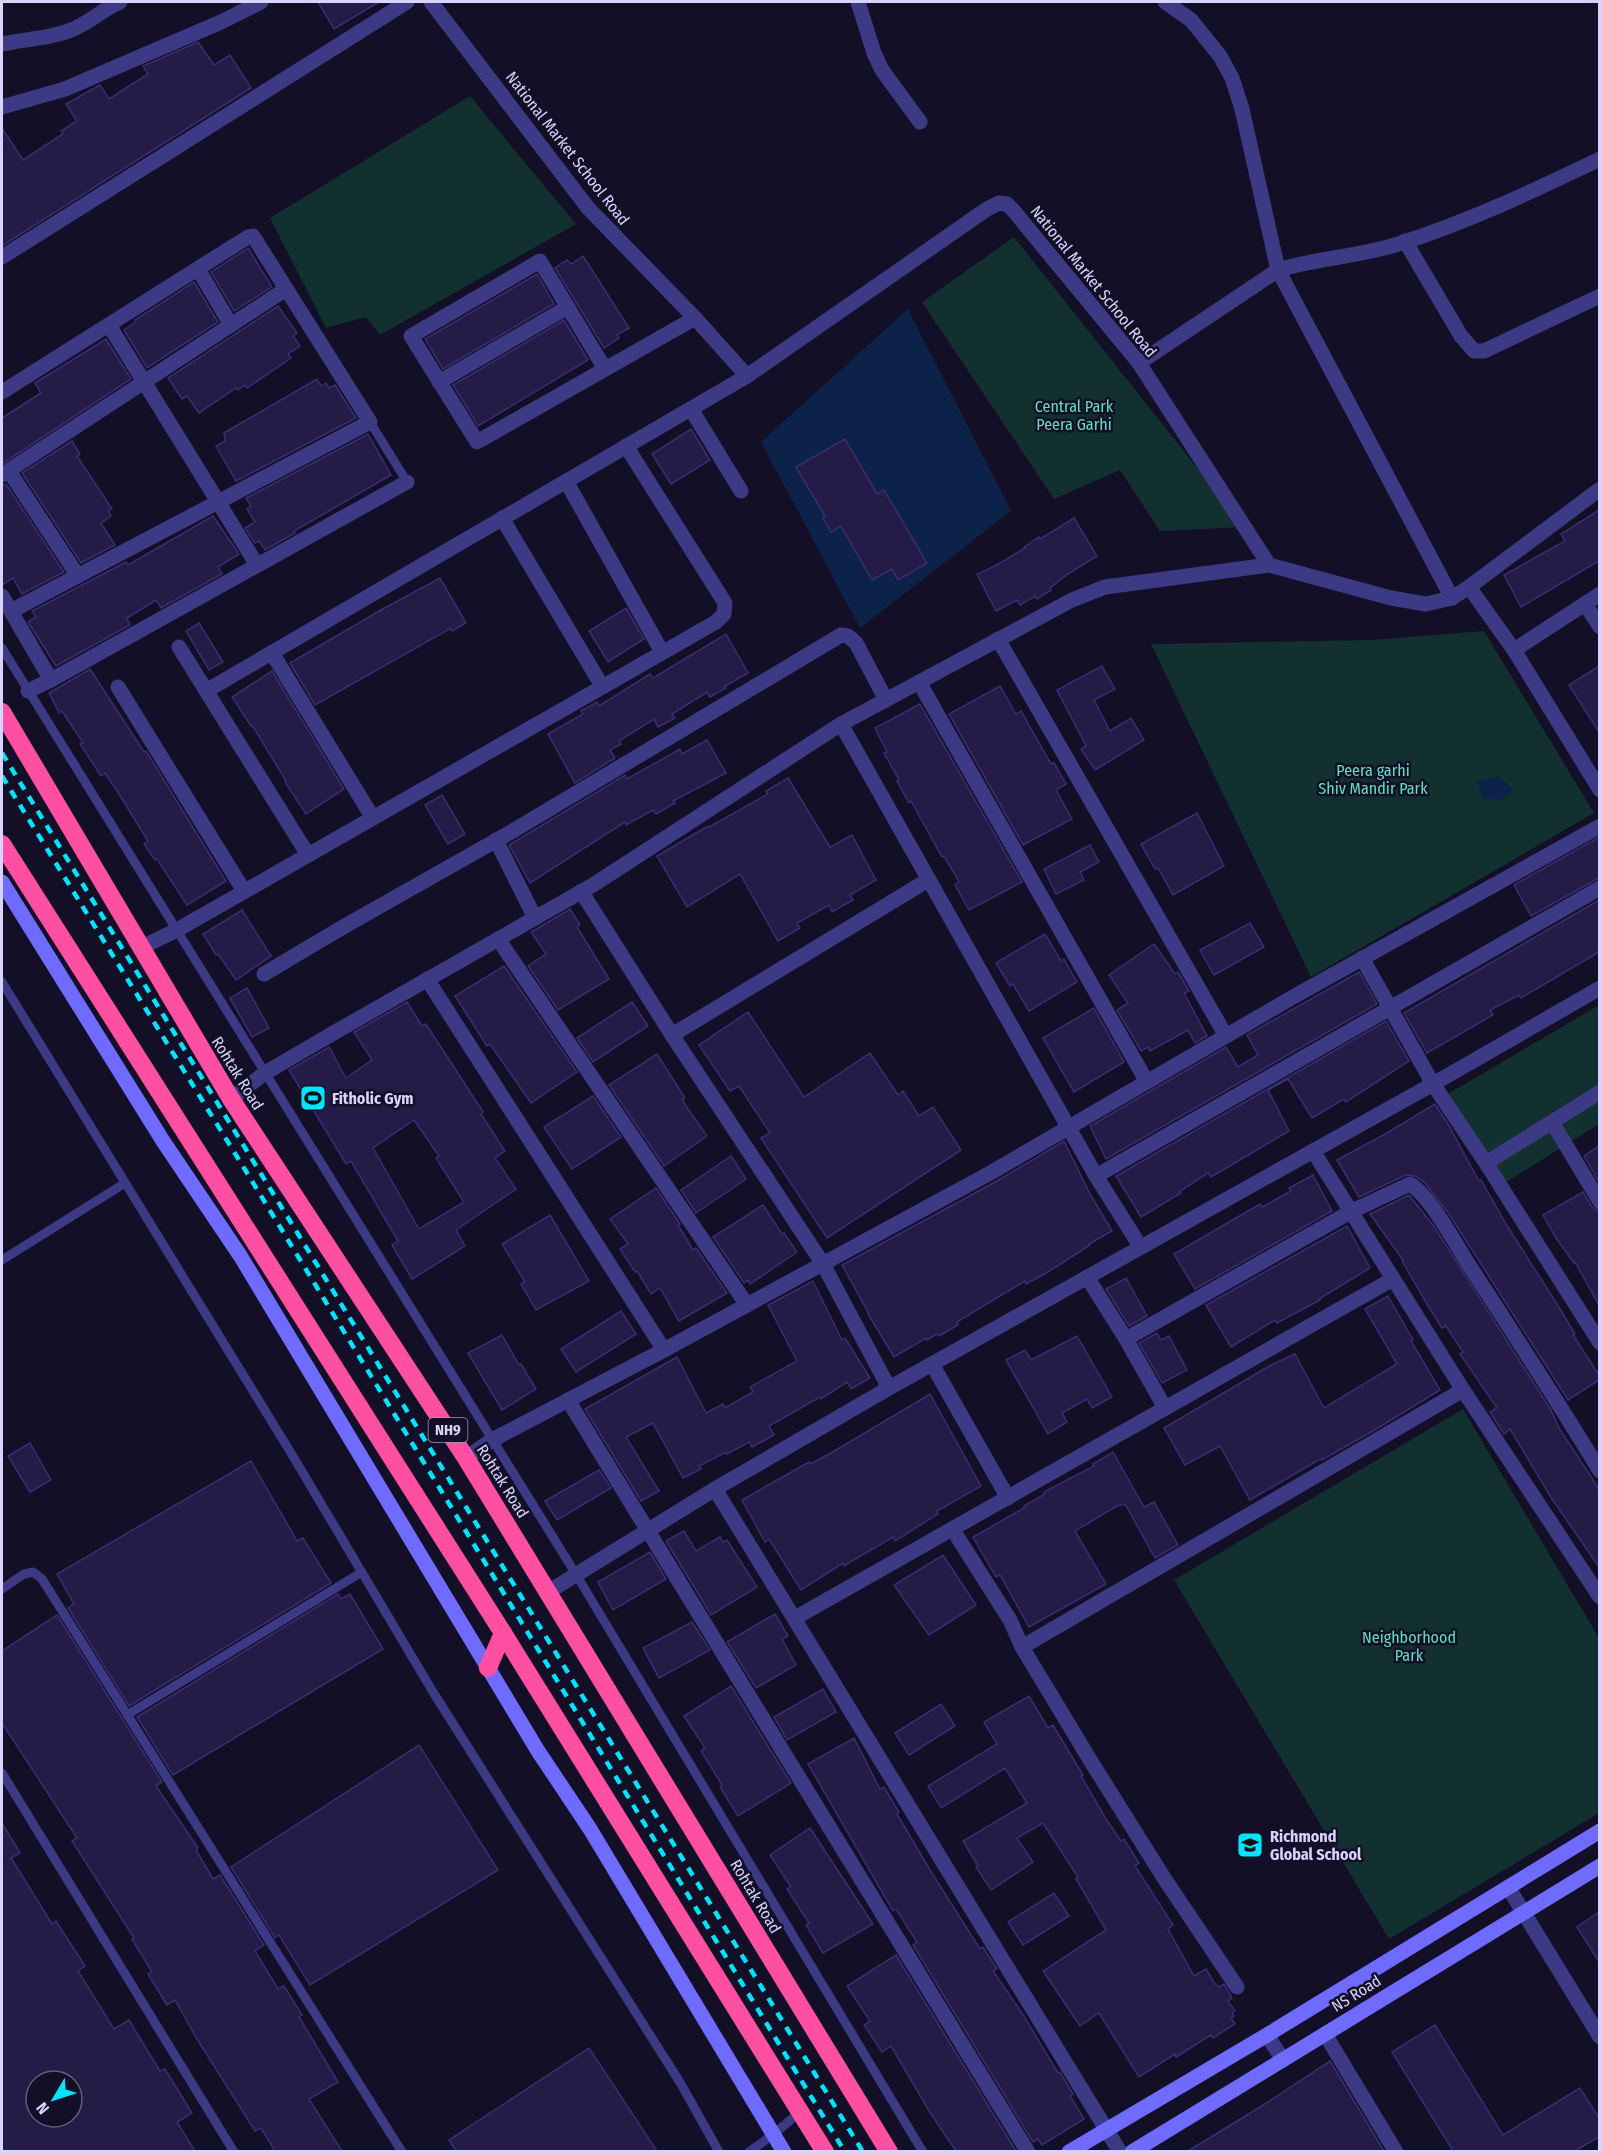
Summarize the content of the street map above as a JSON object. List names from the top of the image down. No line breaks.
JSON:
{"streets":{"highway":["Rohtak Road","NH9"],"street":["National Market School Road","NS Road"]},"parks":["Central Park Peera Garhi","Peera garhi Shiv Mandir Park","Neighborhood Park"],"places":{"sports":["Fitholic Gym"],"school or university":["Richmond Global School"]},"north":"bottom left"}
